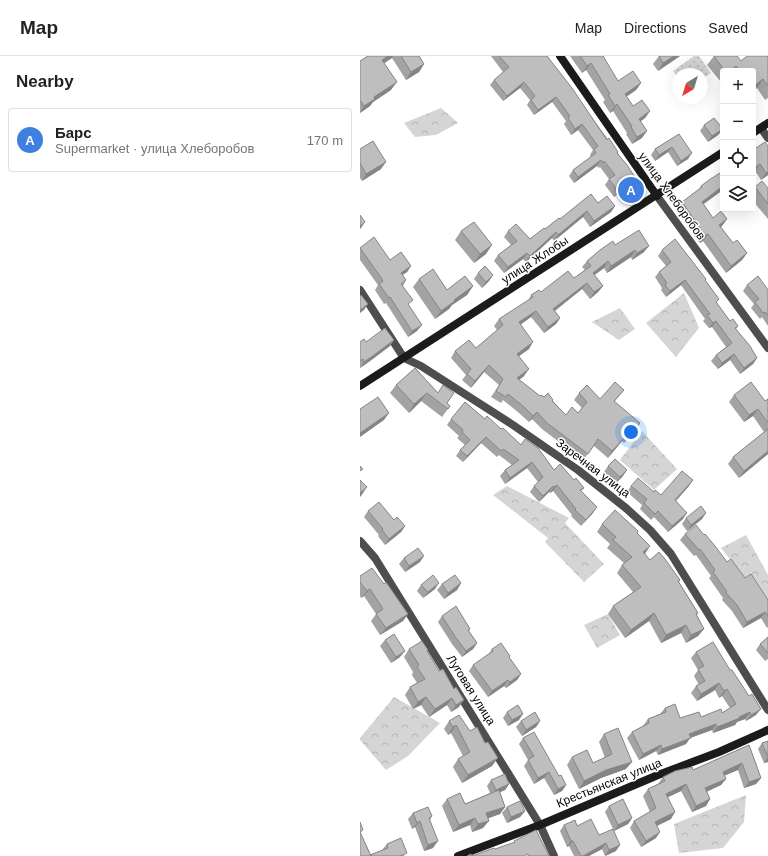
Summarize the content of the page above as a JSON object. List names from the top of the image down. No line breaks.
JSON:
{"streets":{"street":["улица Хлеборобов","улица Жлобы","Заречная улица","Луговая улица","Крестьянская улица"]},"crossings":[["улица Хлеборобов","улица Жлобы"],["улица Жлобы","Заречная улица"],["Луговая улица","Крестьянская улица"]],"north":"bottom left","page":{"header":"Map","nav":["Map","Directions","Saved"],"heading":"Nearby","map_buttons":["+","−"],"list":[{"mark":"A","name":"Барс","note":"Supermarket · улица Хлеборобов","value":"170 m"}],"pins":"A"}}
